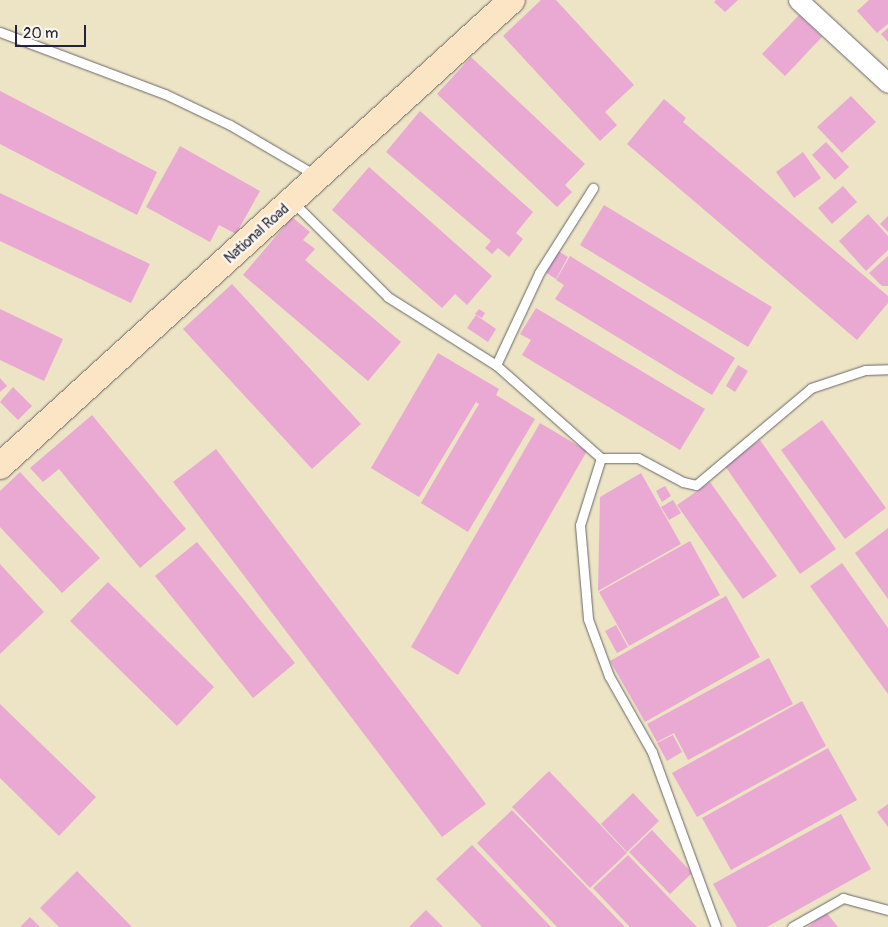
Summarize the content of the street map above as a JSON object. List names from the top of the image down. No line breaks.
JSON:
{"streets":{"main road":["National Road"]},"scale_bar":"20 m"}
